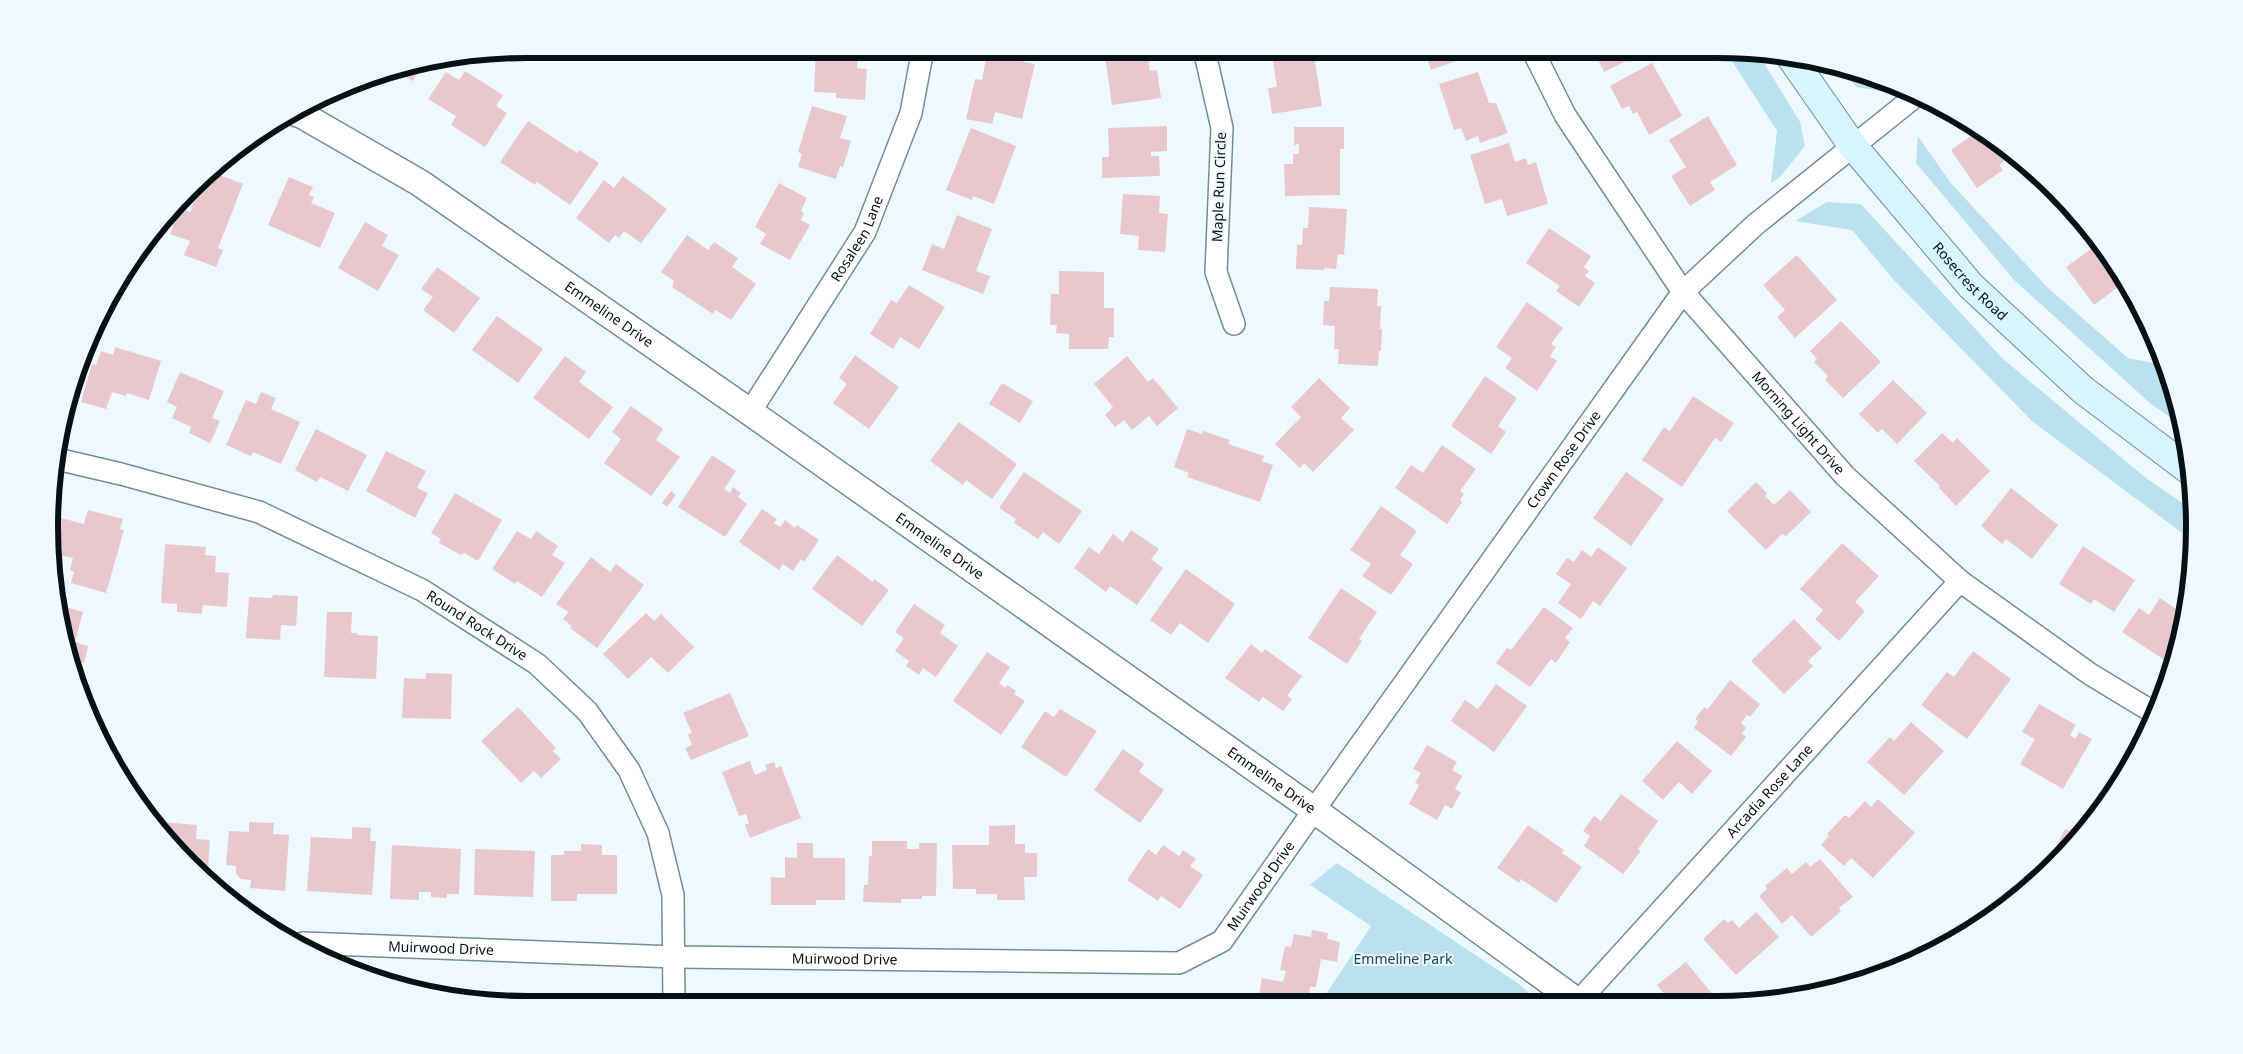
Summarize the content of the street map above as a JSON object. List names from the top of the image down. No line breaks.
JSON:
{"streets":{"main road":["Rosecrest Road"],"street":["Maple Run Circle","Rosaleen Lane","Emmeline Drive","Morning Light Drive","Crown Rose Drive","Round Rock Drive","Arcadia Rose Lane","Muirwood Drive"]},"crossings":[["Rosaleen Lane","Emmeline Drive"],["Rosecrest Road","Crown Rose Drive"],["Emmeline Drive","Crown Rose Drive"],["Emmeline Drive","Muirwood Drive"],["Morning Light Drive","Crown Rose Drive"],["Morning Light Drive","Arcadia Rose Lane"],["Crown Rose Drive","Muirwood Drive"],["Round Rock Drive","Muirwood Drive"]],"parks":["Emmeline Park"]}
